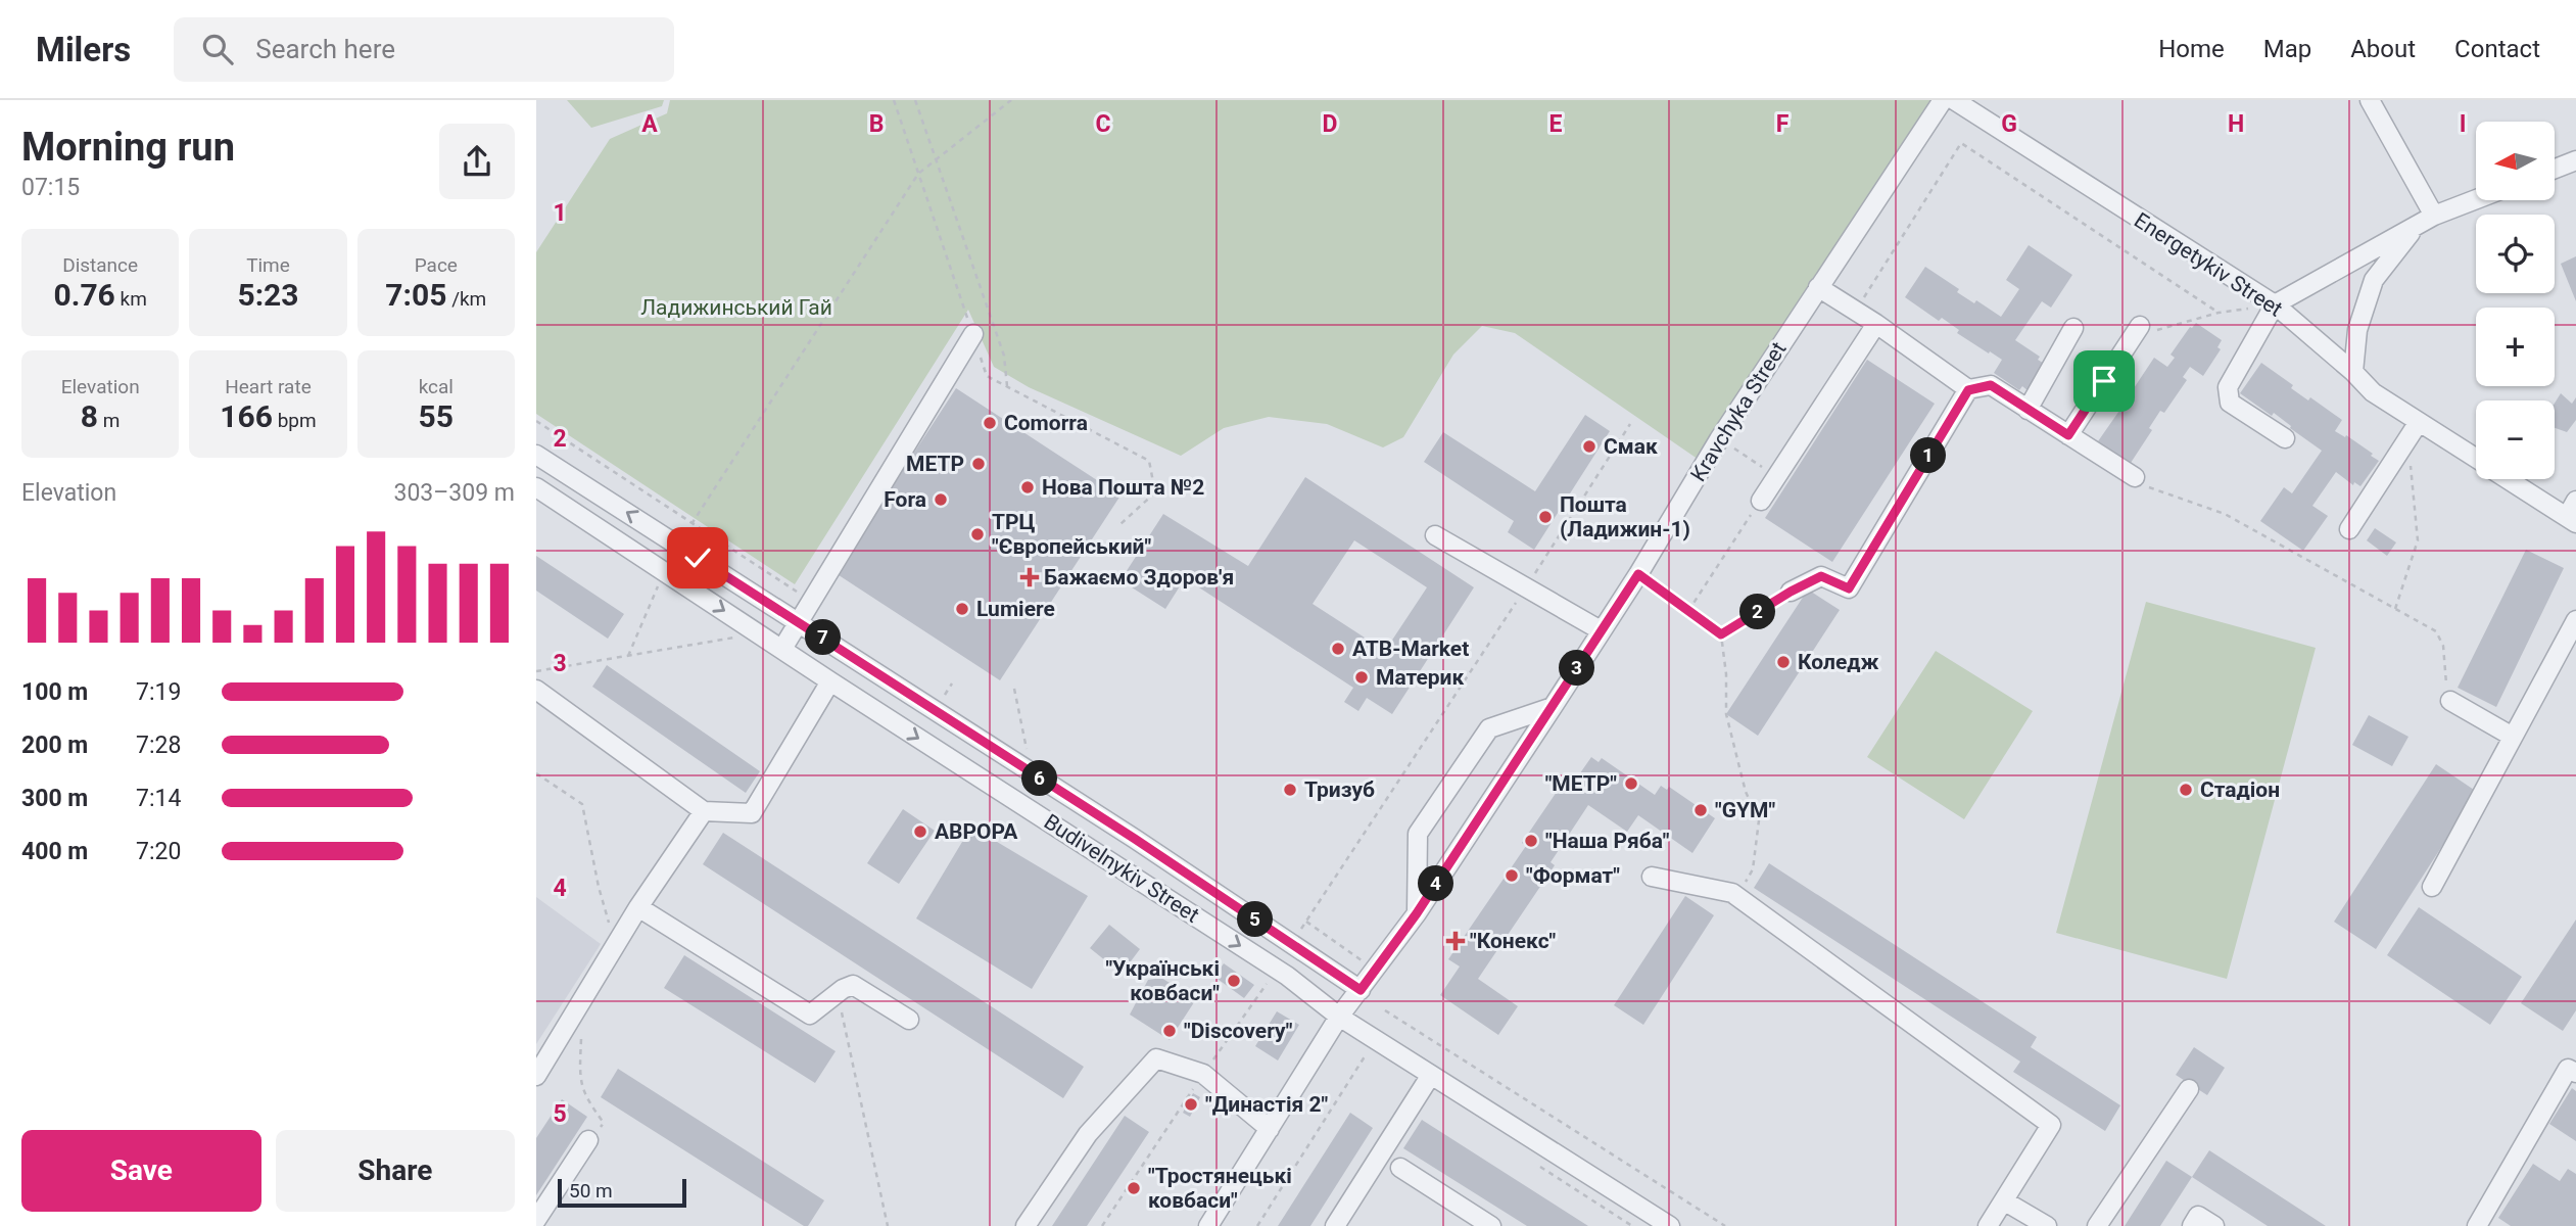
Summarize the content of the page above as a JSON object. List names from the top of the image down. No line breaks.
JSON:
{"streets":{"street":["Energetykiv Street","Kravchyka Street","Budivelnykiv Street"]},"crossings":[["Kravchyka Street","Budivelnykiv Street"]],"parks":["Ладижинський Гай"],"places":{"other":["Comorra","Смак","МЕТР","Нова Пошта №2","Fora","Пошта (Ладижин-1)","ТРЦ \"Європейський\"","Lumiere","ATB-Market","Коледж","Материк","\"МЕТР\"","Тризуб","Стадіон","\"GYM\"","АВРОРА","\"Наша Ряба\"","\"Формат\"","\"Українські ковбаси\"","\"Discovery\"","\"Династія 2\"","\"Тростянецькі ковбаси\""],"health":["Бажаємо Здоров'я","\"Конекс\""]},"scale_bar":"50 m","north":"left","page":{"header":"Milers","search":"Search here","nav":["Home","Map","About","Contact"],"heading":["Morning run","07:15"],"map_buttons":["+","−"],"stats":[["Distance","0.76 km"],["Time","5:23"],["Pace","7:05 /km"],["Elevation","8 m"],["Heart rate","166 bpm"],["kcal","55"]],"pins":["1","2","7","3","6","4","5"],"chart":["Elevation","303–309 m"],"list":[{"name":"100 m","note":"7:19"},{"name":"200 m","note":"7:28"},{"name":"300 m","note":"7:14"},{"name":"400 m","note":"7:20"}],"buttons":["Save","Share"],"scale":"50 m"},"grid":{"columns":["A","B","C","D","E","F","G","H","I"],"rows":["1","2","3","4","5"]}}
